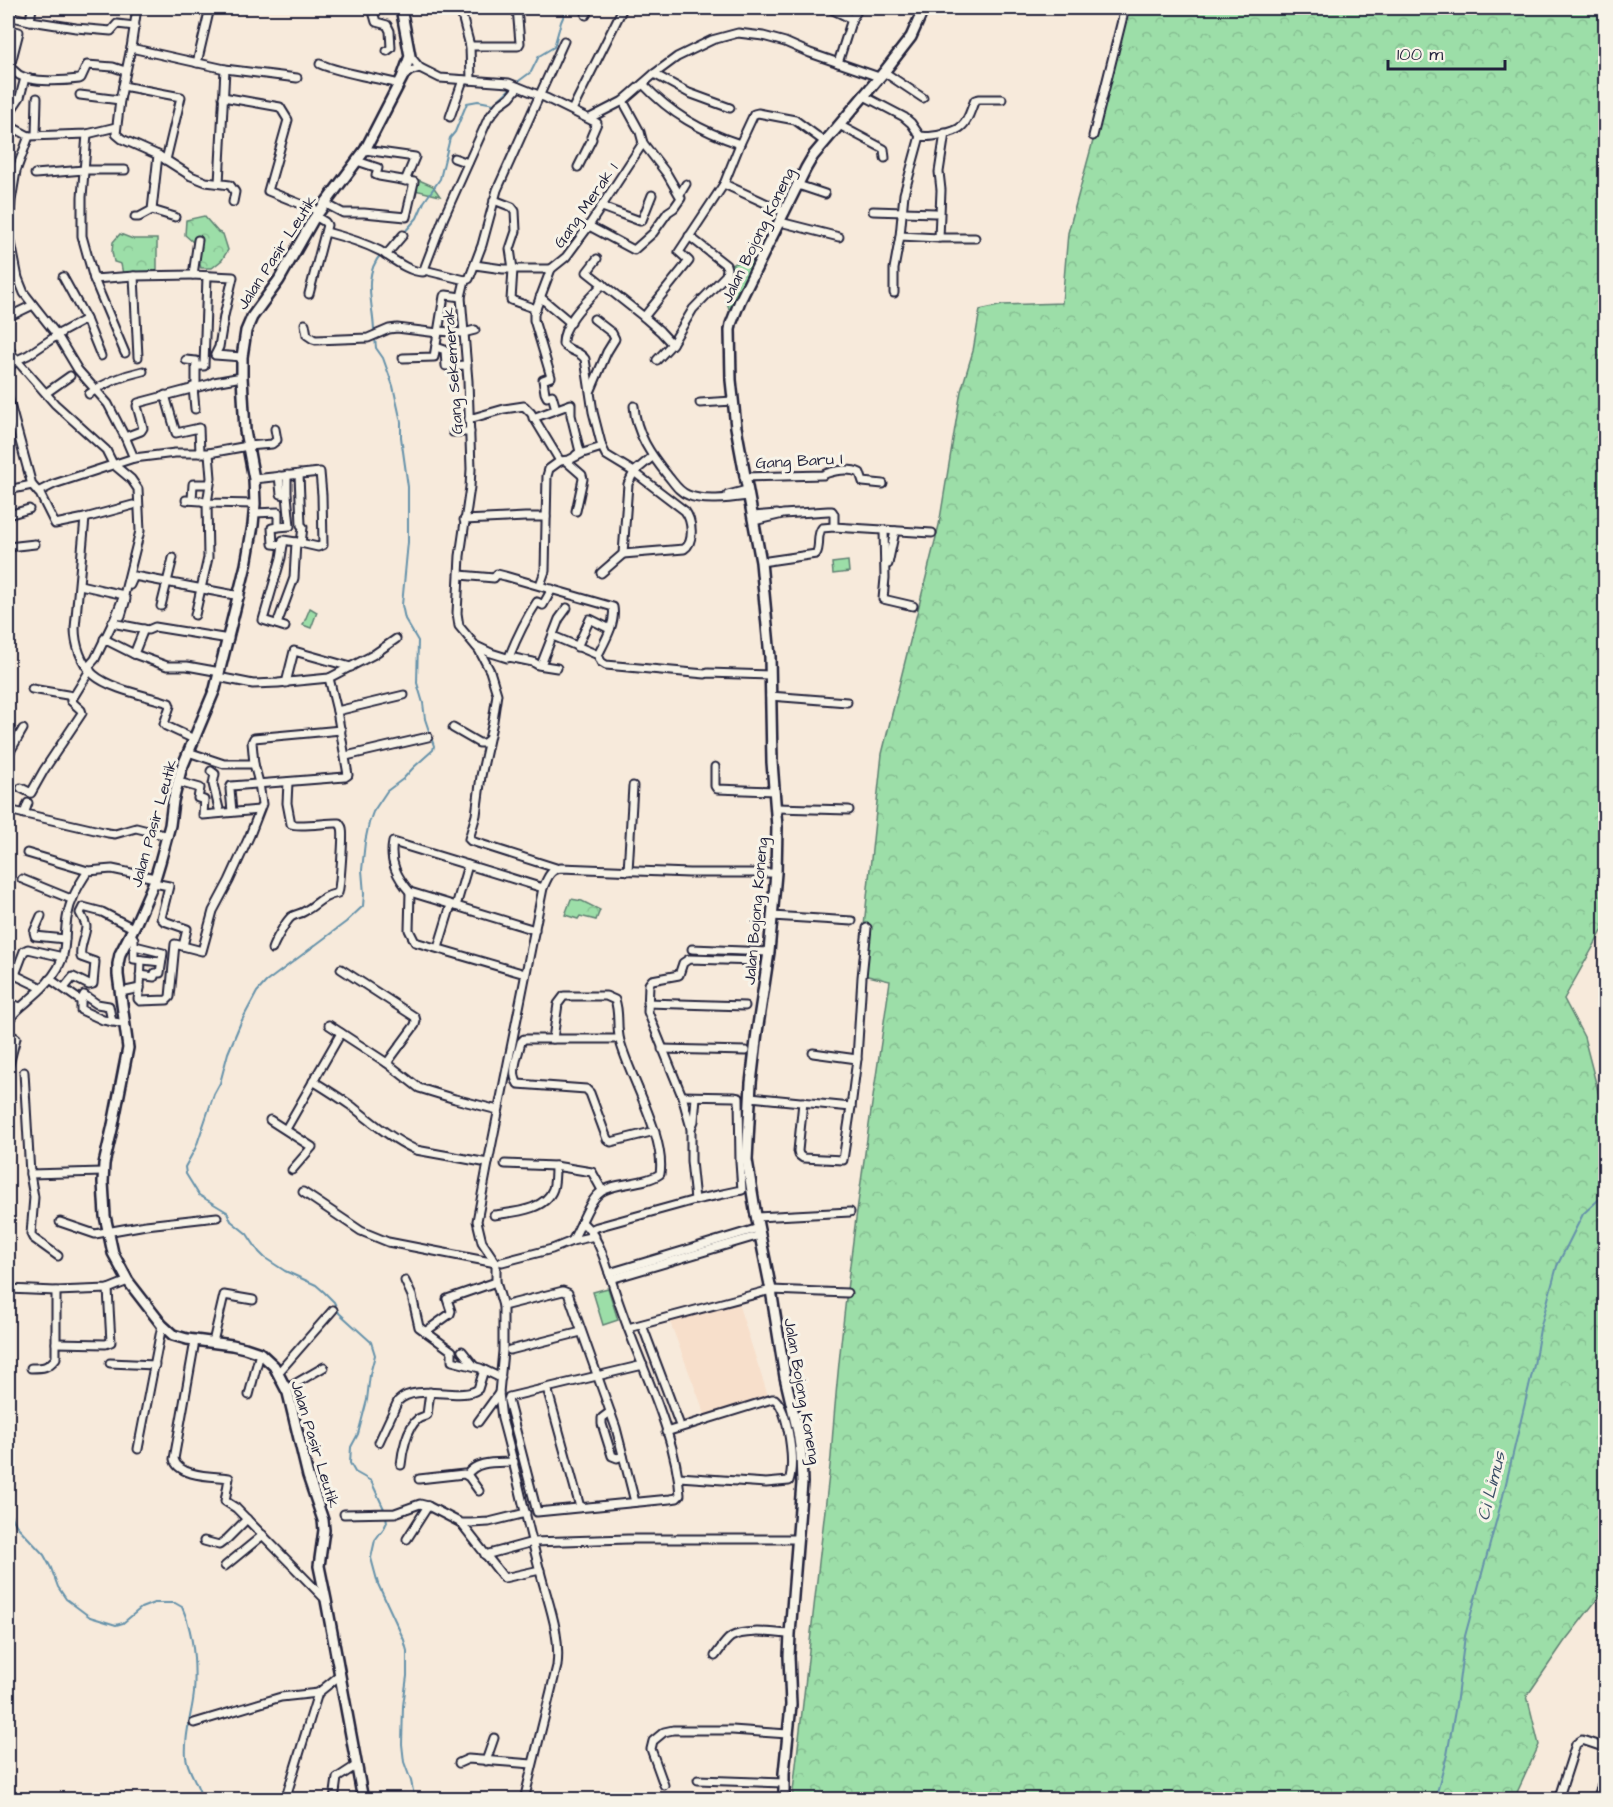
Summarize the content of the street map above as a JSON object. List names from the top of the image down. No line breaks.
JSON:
{"streets":{"street":["Gang Merak 1","Jalan Bojong Koneng","Jalan Pasir Leutik","Gang Sekemerak","Gang Baru I"]},"crossings":[["Jalan Bojong Koneng","Gang Baru I"]],"water":["Ci Limus"],"scale_bar":"100 m"}
